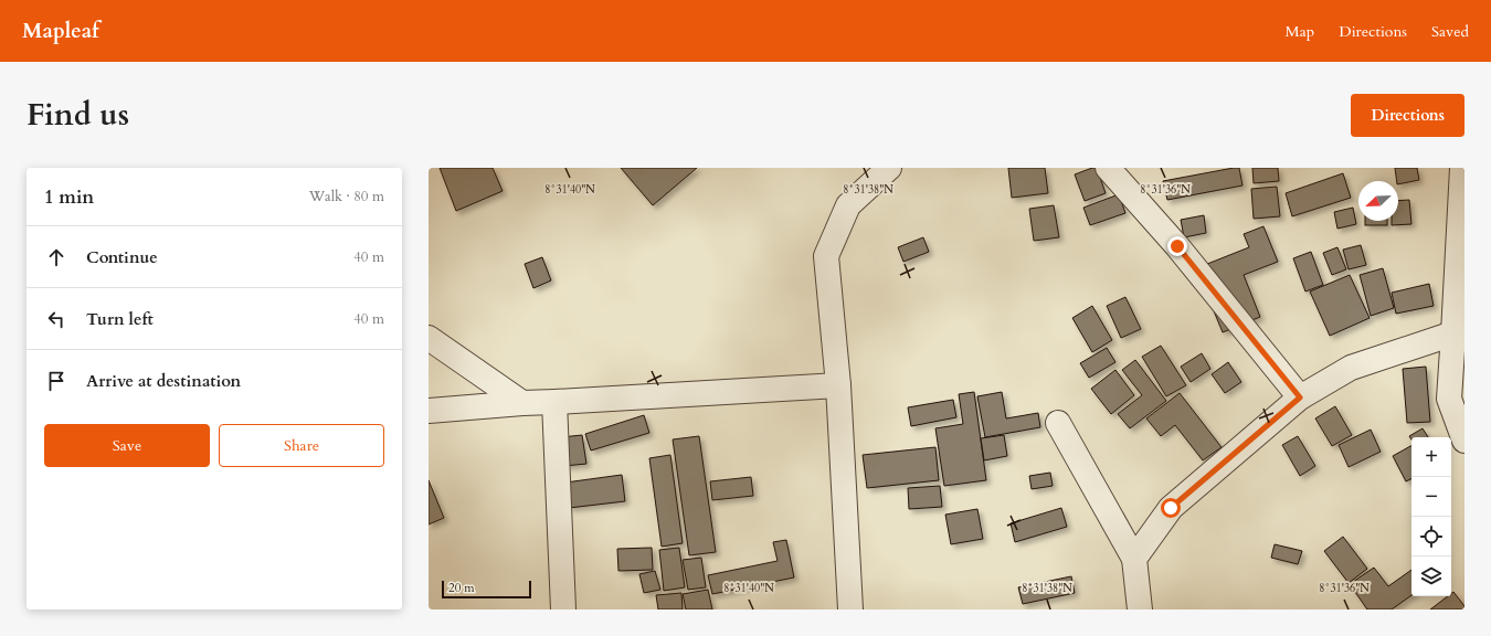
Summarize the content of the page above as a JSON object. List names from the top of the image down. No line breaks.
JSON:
{"scale_bar":"20 m","north":"bottom left","page":{"header":"Mapleaf","nav":["Map","Directions","Saved"],"title":"Find us","buttons":["Directions",["Save","Share"]],"heading":["1 min","Walk · 80 m"],"list":[["Continue","40 m"],["Turn left","40 m"],"Arrive at destination"],"map_buttons":["+","−"],"scale":"20 m"},"coordinates":["8°31'40\"N","8°31'38\"N","8°31'36\"N"]}
